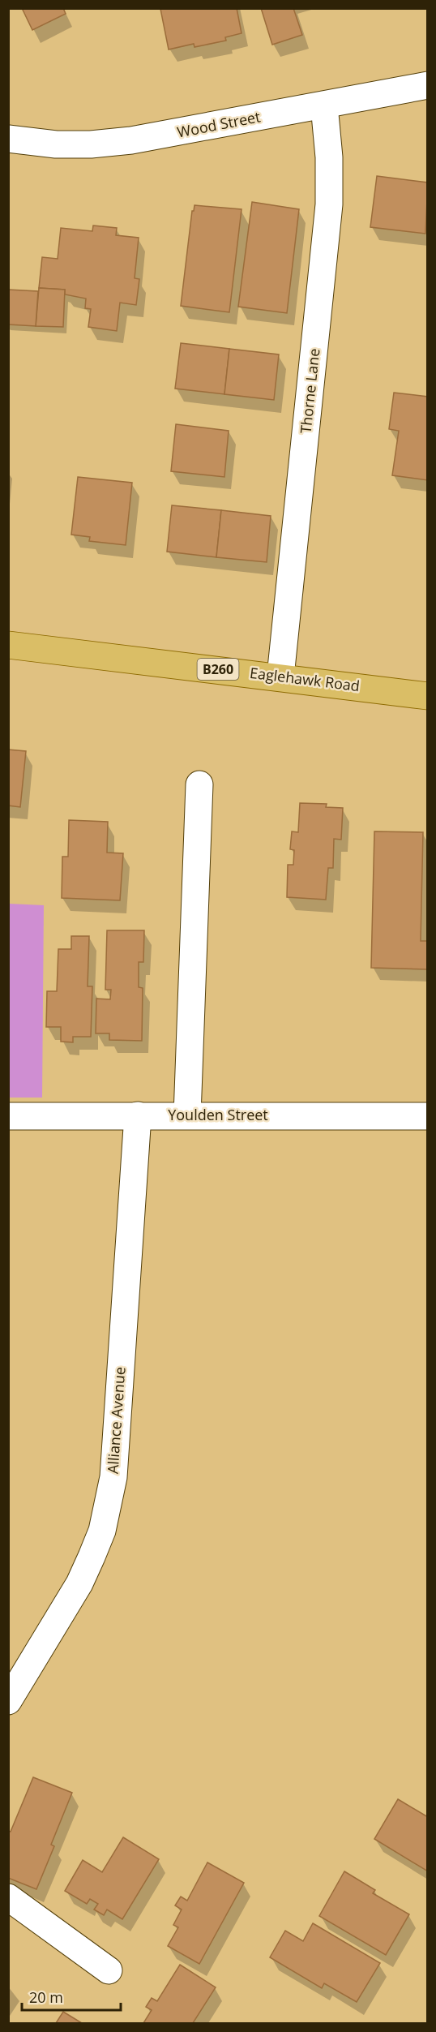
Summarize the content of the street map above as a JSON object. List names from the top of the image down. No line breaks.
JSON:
{"streets":{"main road":["B260","Eaglehawk Road"],"street":["Wood Street","Thorne Lane","Youlden Street","Alliance Avenue"]},"crossings":[["Wood Street","Thorne Lane"],["Thorne Lane","Eaglehawk Road"],["Youlden Street","Alliance Avenue"]],"scale_bar":"20 m"}
